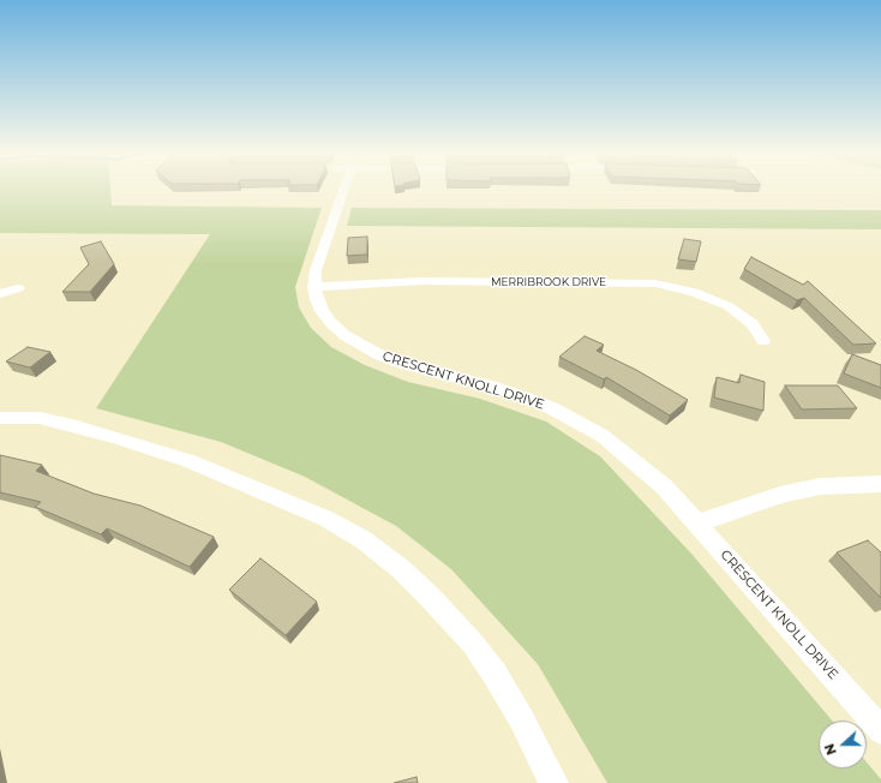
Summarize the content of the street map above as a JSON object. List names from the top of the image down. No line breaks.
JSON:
{"streets":{"street":["MERRIBROOK DRIVE","CRESCENT KNOLL DRIVE"]},"crossings":[["MERRIBROOK DRIVE","CRESCENT KNOLL DRIVE"]],"north":"left"}
